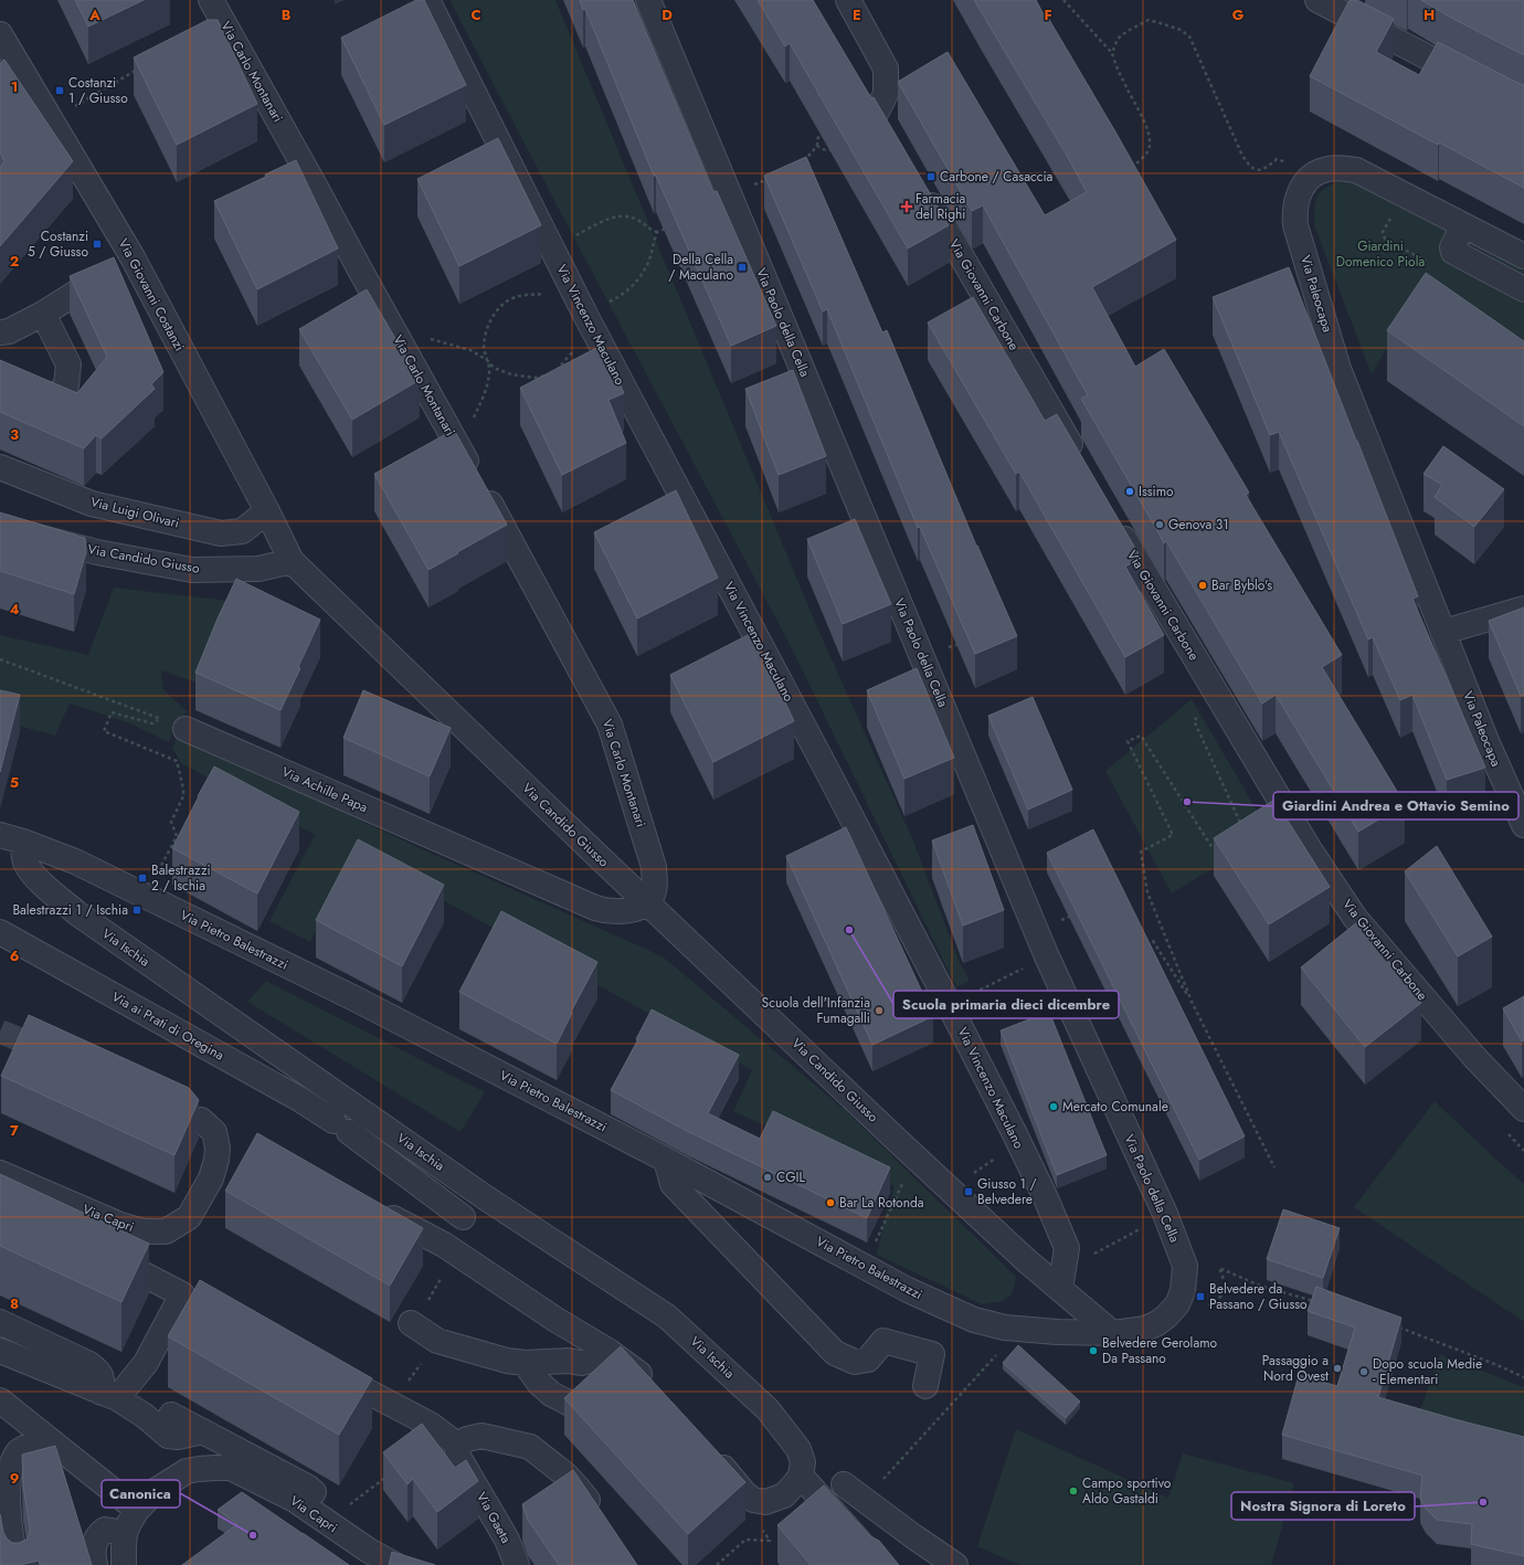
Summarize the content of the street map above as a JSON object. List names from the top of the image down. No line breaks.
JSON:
{"streets":{"street":["Via Carlo Montanari","Via Paleocapa","Via Giovanni Costanzi","Via Giovanni Carbone","Via Paolo della Cella","Via Vincenzo Maculano","Via Luigi Olivari","Via Candido Giusso","Via Achille Papa","Via Pietro Balestrazzi","Via Ischia","Via ai Prati di Oregina","Via Capri","Via Gaeta"]},"crossings":[["Via Carlo Montanari","Via Candido Giusso"],["Via Carlo Montanari","Via Achille Papa"],["Via Giovanni Costanzi","Via Luigi Olivari"],["Via Giovanni Costanzi","Via Candido Giusso"],["Via Paolo della Cella","Via Pietro Balestrazzi"],["Via Vincenzo Maculano","Via Candido Giusso"],["Via Candido Giusso","Via Achille Papa"],["Via Pietro Balestrazzi","Via Ischia"]],"parks":["Giardini Domenico Piola"],"places":{"transit":["Costanzi 1 / Giusso","Carbone / Casaccia","Costanzi 5 / Giusso","Della Cella / Maculano","Balestrazzi 2 / Ischia","Balestrazzi 1 / Ischia","Giusso 1 / Belvedere","Belvedere da Passano / Giusso"],"health":["Farmacia del Righi"],"other":["Issimo","Genova 31","Bar Byblo's","Giardini Andrea e Ottavio Semino","Scuola primaria dieci dicembre","Scuola dell'Infanzia Fumagalli","Mercato Comunale","CGIL","Bar La Rotonda","Belvedere Gerolamo Da Passano","Passaggio a Nord Ovest","Dopo scuola Medie - Elementari","Campo sportivo Aldo Gastaldi","Nostra Signora di Loreto","Canonica"]},"grid":{"columns":["A","B","C","D","E","F","G","H"],"rows":["1","2","3","4","5","6","7","8","9"]}}
